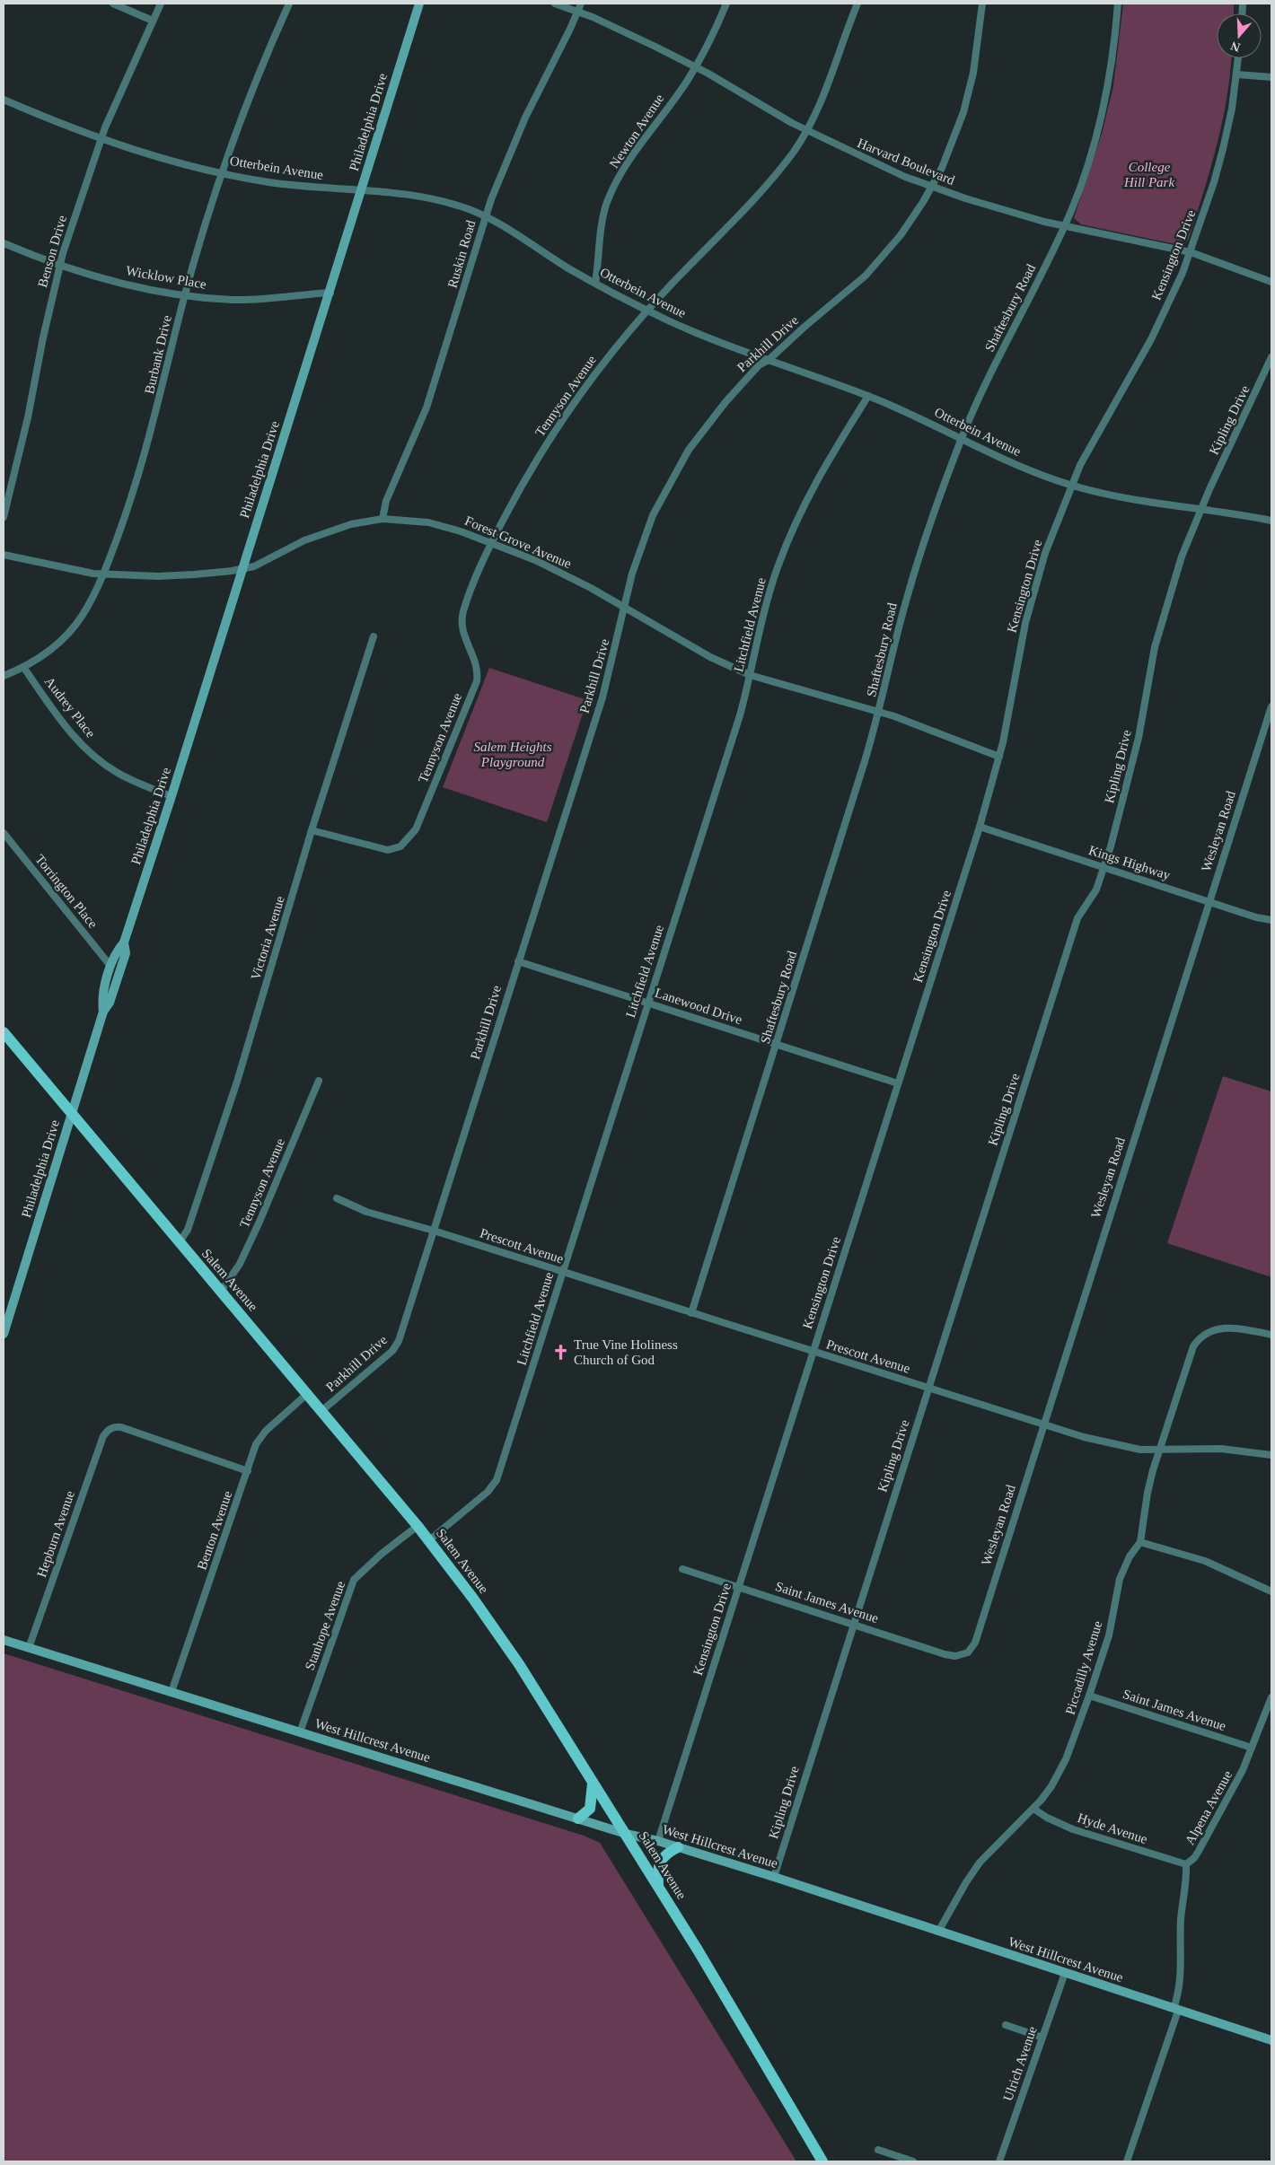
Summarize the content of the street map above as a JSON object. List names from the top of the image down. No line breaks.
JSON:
{"streets":{"main road":["Philadelphia Drive","Salem Avenue","West Hillcrest Avenue"],"street":["Newton Avenue","Harvard Boulevard","Otterbein Avenue","Benson Drive","Ruskin Road","Kensington Drive","Wicklow Place","Shaftesbury Road","Parkhill Drive","Burbank Drive","Tennyson Avenue","Kipling Drive","Forest Grove Avenue","Litchfield Avenue","Audrey Place","Wesleyan Road","Kings Highway","Torrington Place","Victoria Avenue","Lanewood Drive","Prescott Avenue","Benton Avenue","Hepburn Avenue","Saint James Avenue","Stanhope Avenue","Piccadilly Avenue","Alpena Avenue","Hyde Avenue","Ulrich Avenue"]},"crossings":[["Philadelphia Drive","Otterbein Avenue"],["Philadelphia Drive","Wicklow Place"],["Philadelphia Drive","Forest Grove Avenue"],["Philadelphia Drive","Audrey Place"],["Philadelphia Drive","Torrington Place"],["Philadelphia Drive","Salem Avenue"],["Newton Avenue","Harvard Boulevard"],["Newton Avenue","Otterbein Avenue"],["Harvard Boulevard","Ruskin Road"],["Harvard Boulevard","Kensington Drive"],["Harvard Boulevard","Shaftesbury Road"],["Harvard Boulevard","Parkhill Drive"],["Harvard Boulevard","Tennyson Avenue"],["Otterbein Avenue","Benson Drive"],["Otterbein Avenue","Ruskin Road"],["Otterbein Avenue","Kensington Drive"],["Otterbein Avenue","Shaftesbury Road"],["Otterbein Avenue","Parkhill Drive"],["Otterbein Avenue","Burbank Drive"],["Otterbein Avenue","Tennyson Avenue"],["Otterbein Avenue","Kipling Drive"],["Otterbein Avenue","Litchfield Avenue"],["Benson Drive","Wicklow Place"],["Ruskin Road","Forest Grove Avenue"],["Kensington Drive","Forest Grove Avenue"],["Kensington Drive","Kings Highway"],["Kensington Drive","Lanewood Drive"],["Kensington Drive","Prescott Avenue"],["Kensington Drive","Saint James Avenue"],["Kensington Drive","West Hillcrest Avenue"],["Wicklow Place","Burbank Drive"],["Shaftesbury Road","Forest Grove Avenue"],["Shaftesbury Road","Lanewood Drive"],["Shaftesbury Road","Prescott Avenue"],["Parkhill Drive","Forest Grove Avenue"],["Parkhill Drive","Lanewood Drive"],["Parkhill Drive","Prescott Avenue"],["Parkhill Drive","Salem Avenue"],["Burbank Drive","Forest Grove Avenue"],["Burbank Drive","Audrey Place"],["Tennyson Avenue","Forest Grove Avenue"],["Tennyson Avenue","Victoria Avenue"],["Tennyson Avenue","Salem Avenue"],["Kipling Drive","Kings Highway"],["Kipling Drive","Prescott Avenue"],["Kipling Drive","Saint James Avenue"],["Kipling Drive","West Hillcrest Avenue"],["Forest Grove Avenue","Litchfield Avenue"],["Litchfield Avenue","Lanewood Drive"],["Litchfield Avenue","Prescott Avenue"],["Litchfield Avenue","Salem Avenue"],["Wesleyan Road","Kings Highway"],["Wesleyan Road","Prescott Avenue"],["Wesleyan Road","Saint James Avenue"],["Victoria Avenue","Salem Avenue"],["Prescott Avenue","Piccadilly Avenue"],["Salem Avenue","Benton Avenue"],["Salem Avenue","Stanhope Avenue"],["Salem Avenue","West Hillcrest Avenue"],["Benton Avenue","Hepburn Avenue"],["Benton Avenue","West Hillcrest Avenue"],["Hepburn Avenue","West Hillcrest Avenue"],["Saint James Avenue","Piccadilly Avenue"],["Saint James Avenue","Alpena Avenue"],["Stanhope Avenue","West Hillcrest Avenue"],["Piccadilly Avenue","West Hillcrest Avenue"],["Piccadilly Avenue","Hyde Avenue"],["West Hillcrest Avenue","Alpena Avenue"],["West Hillcrest Avenue","Ulrich Avenue"],["Alpena Avenue","Hyde Avenue"]],"parks":["College Hill Park","Salem Heights Playground"],"places":{"church":["True Vine Holiness Church of God"]},"north":"bottom"}
